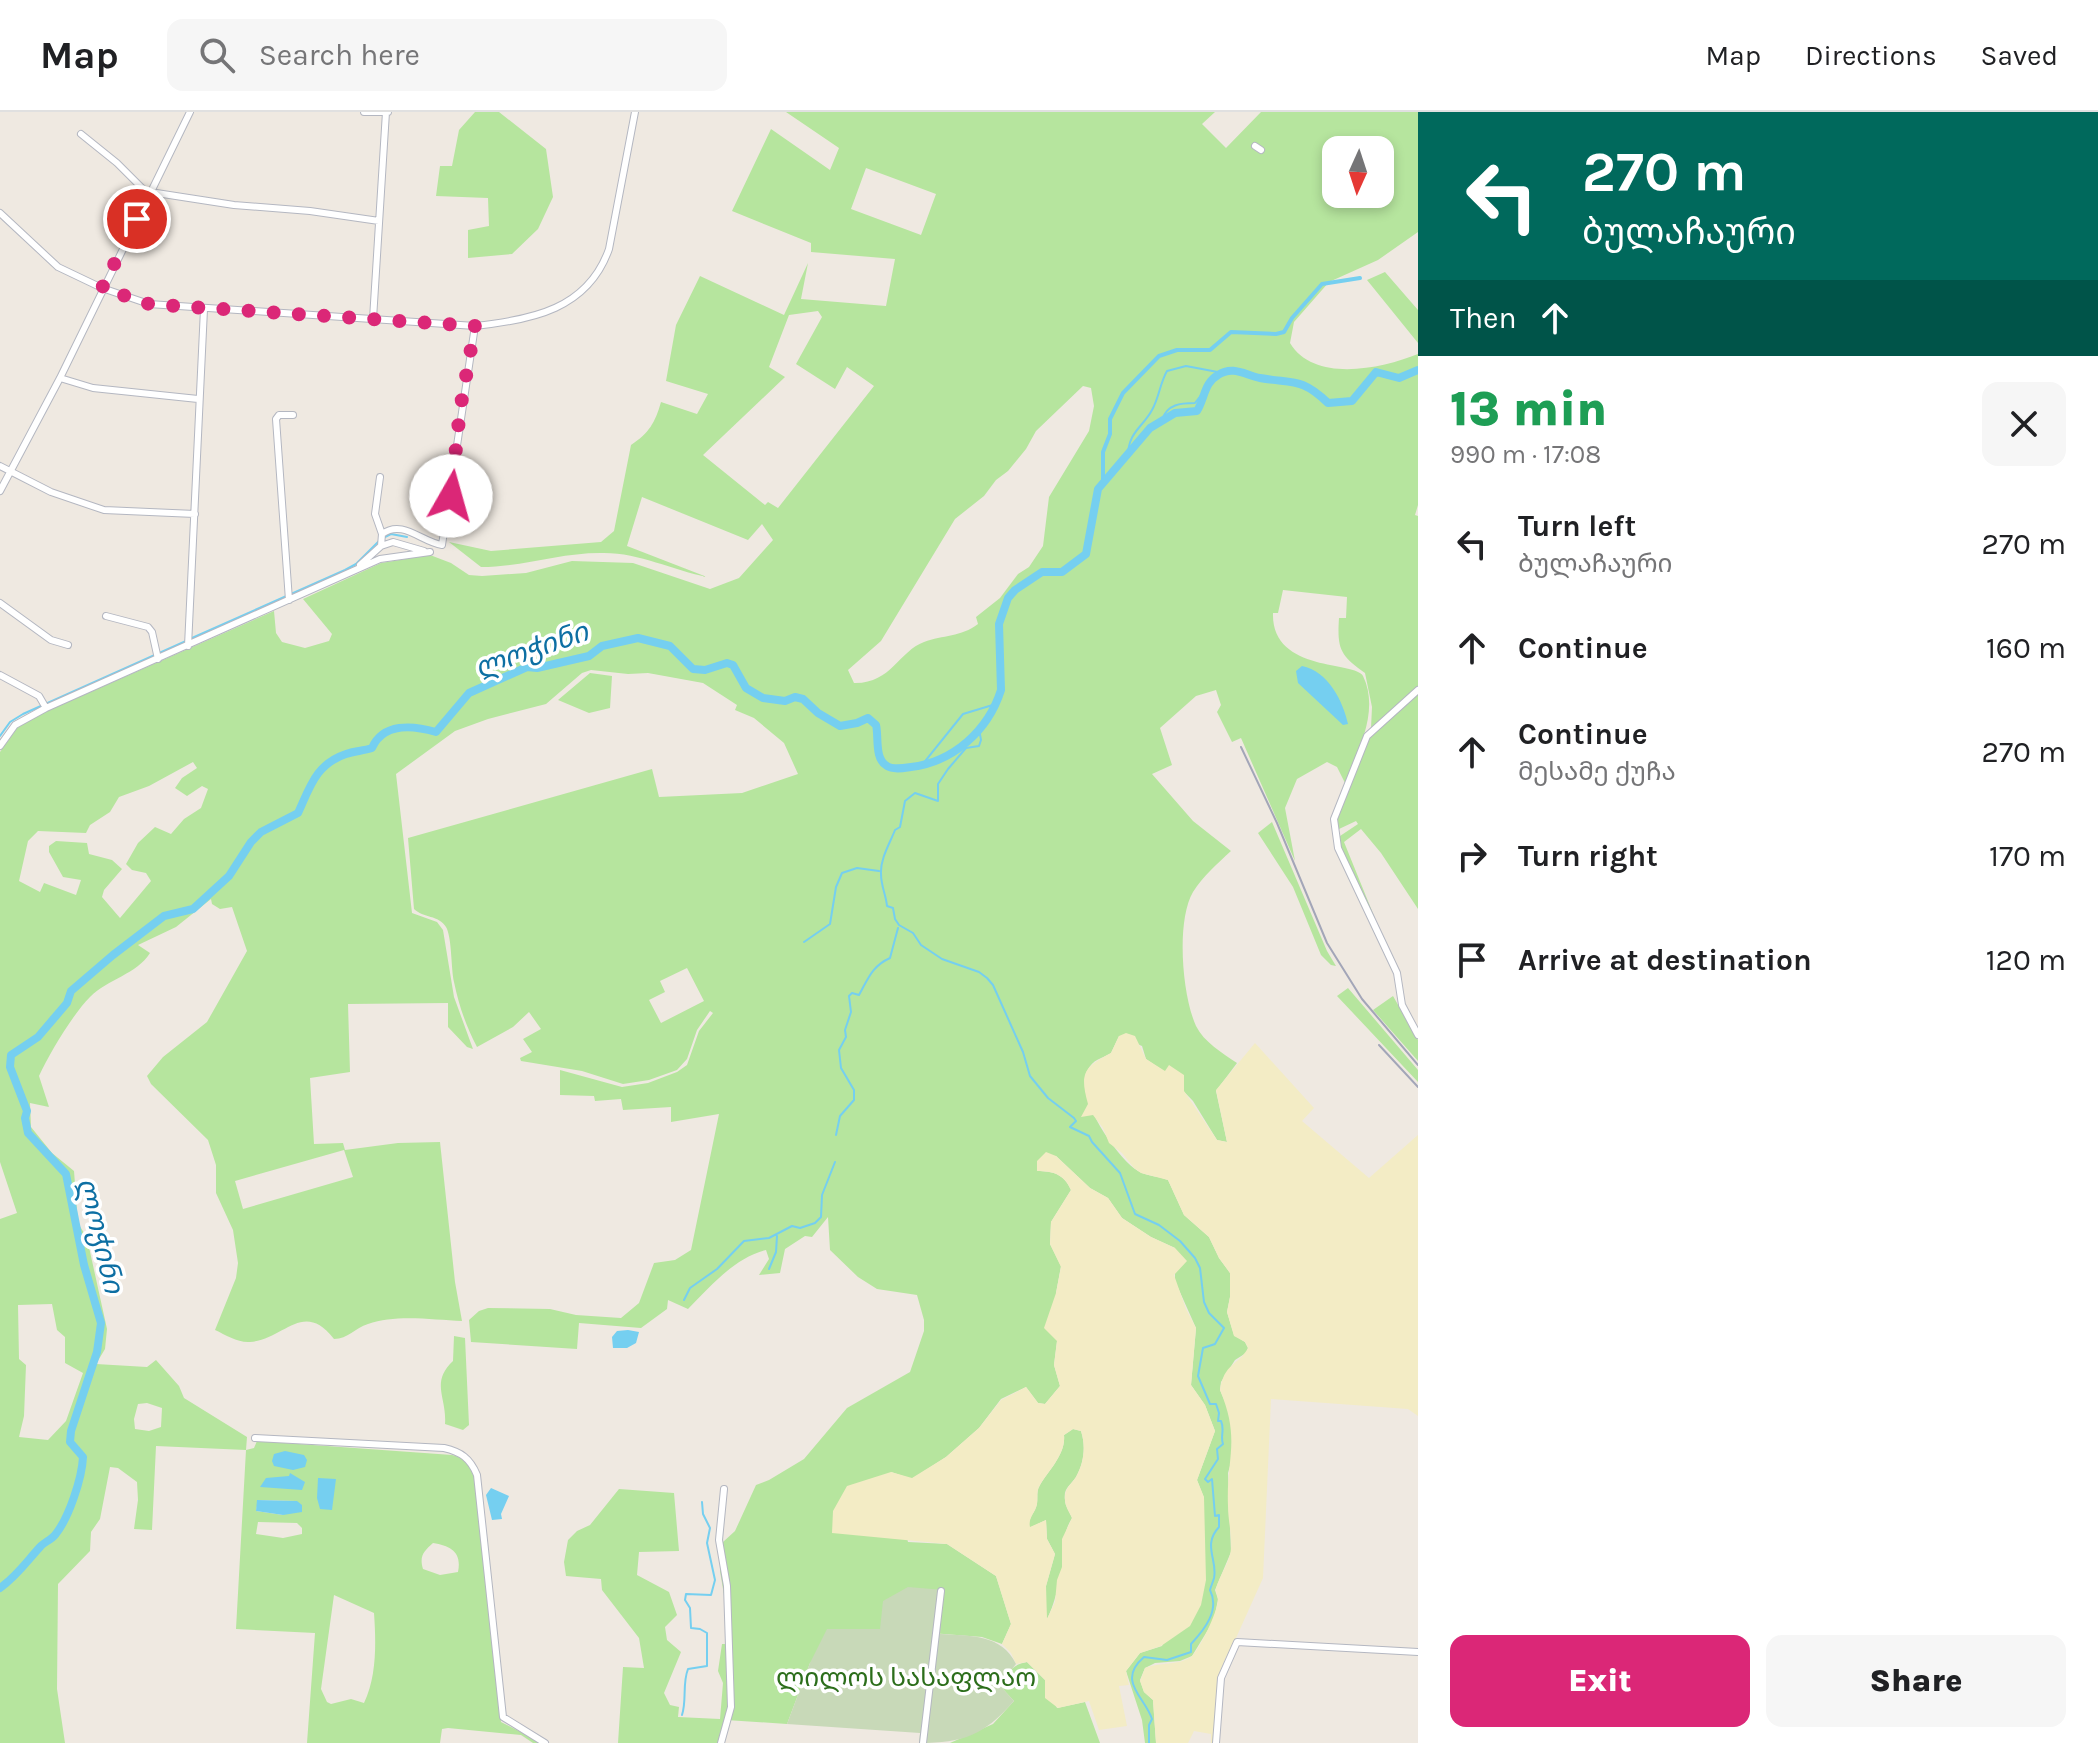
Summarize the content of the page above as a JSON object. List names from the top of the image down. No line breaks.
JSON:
{"water":["ლოჭინი"],"parks":["ლილოს სასაფლაო"],"north":"bottom","page":{"header":"Map","search":"Search here","nav":["Map","Directions","Saved"],"turn":["270 m","ბულაჩაური"],"then":"Then","heading":["13 min","990 m · 17:08"],"list":[{"name":"Turn left","note":"ბულაჩაური","value":"270 m"},{"name":"Continue","value":"160 m"},{"name":"Continue","note":"მესამე ქუჩა","value":"270 m"},{"name":"Turn right","value":"170 m"},{"name":"Arrive at destination","value":"120 m"}],"buttons":["Exit","Share"]}}
